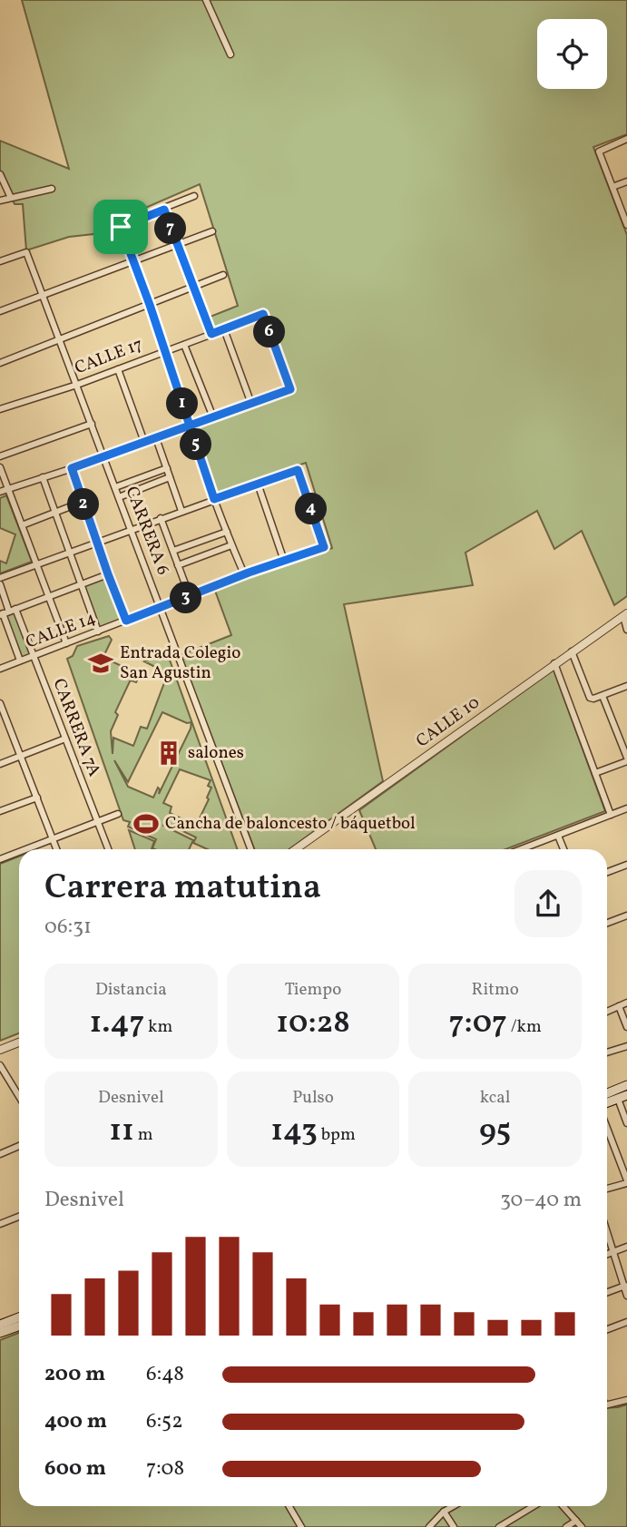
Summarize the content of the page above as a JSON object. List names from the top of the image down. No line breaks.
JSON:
{"streets":{"street":["CALLE 17","CARRERA 6","CALLE 14","CALLE 10","CARRERA 7A"]},"crossings":[["CALLE 17","CARRERA 6"],["CARRERA 6","CALLE 14"],["CALLE 14","CARRERA 7A"]],"places":{"school or university":["Entrada Colegio San Agustin"],"building":["salones"],"sports":["Cancha de baloncesto / báquetbol"]},"page":{"pins":["7","6","1","5","2","4","3"],"heading":["Carrera matutina","06:31"],"stats":[["Distancia","1.47 km"],["Tiempo","10:28"],["Ritmo","7:07 /km"],["Desnivel","11 m"],["Pulso","143 bpm"],["kcal","95"]],"chart":["Desnivel","30–40 m"],"list":[{"name":"200 m","note":"6:48"},{"name":"400 m","note":"6:52"},{"name":"600 m","note":"7:08"}]}}
